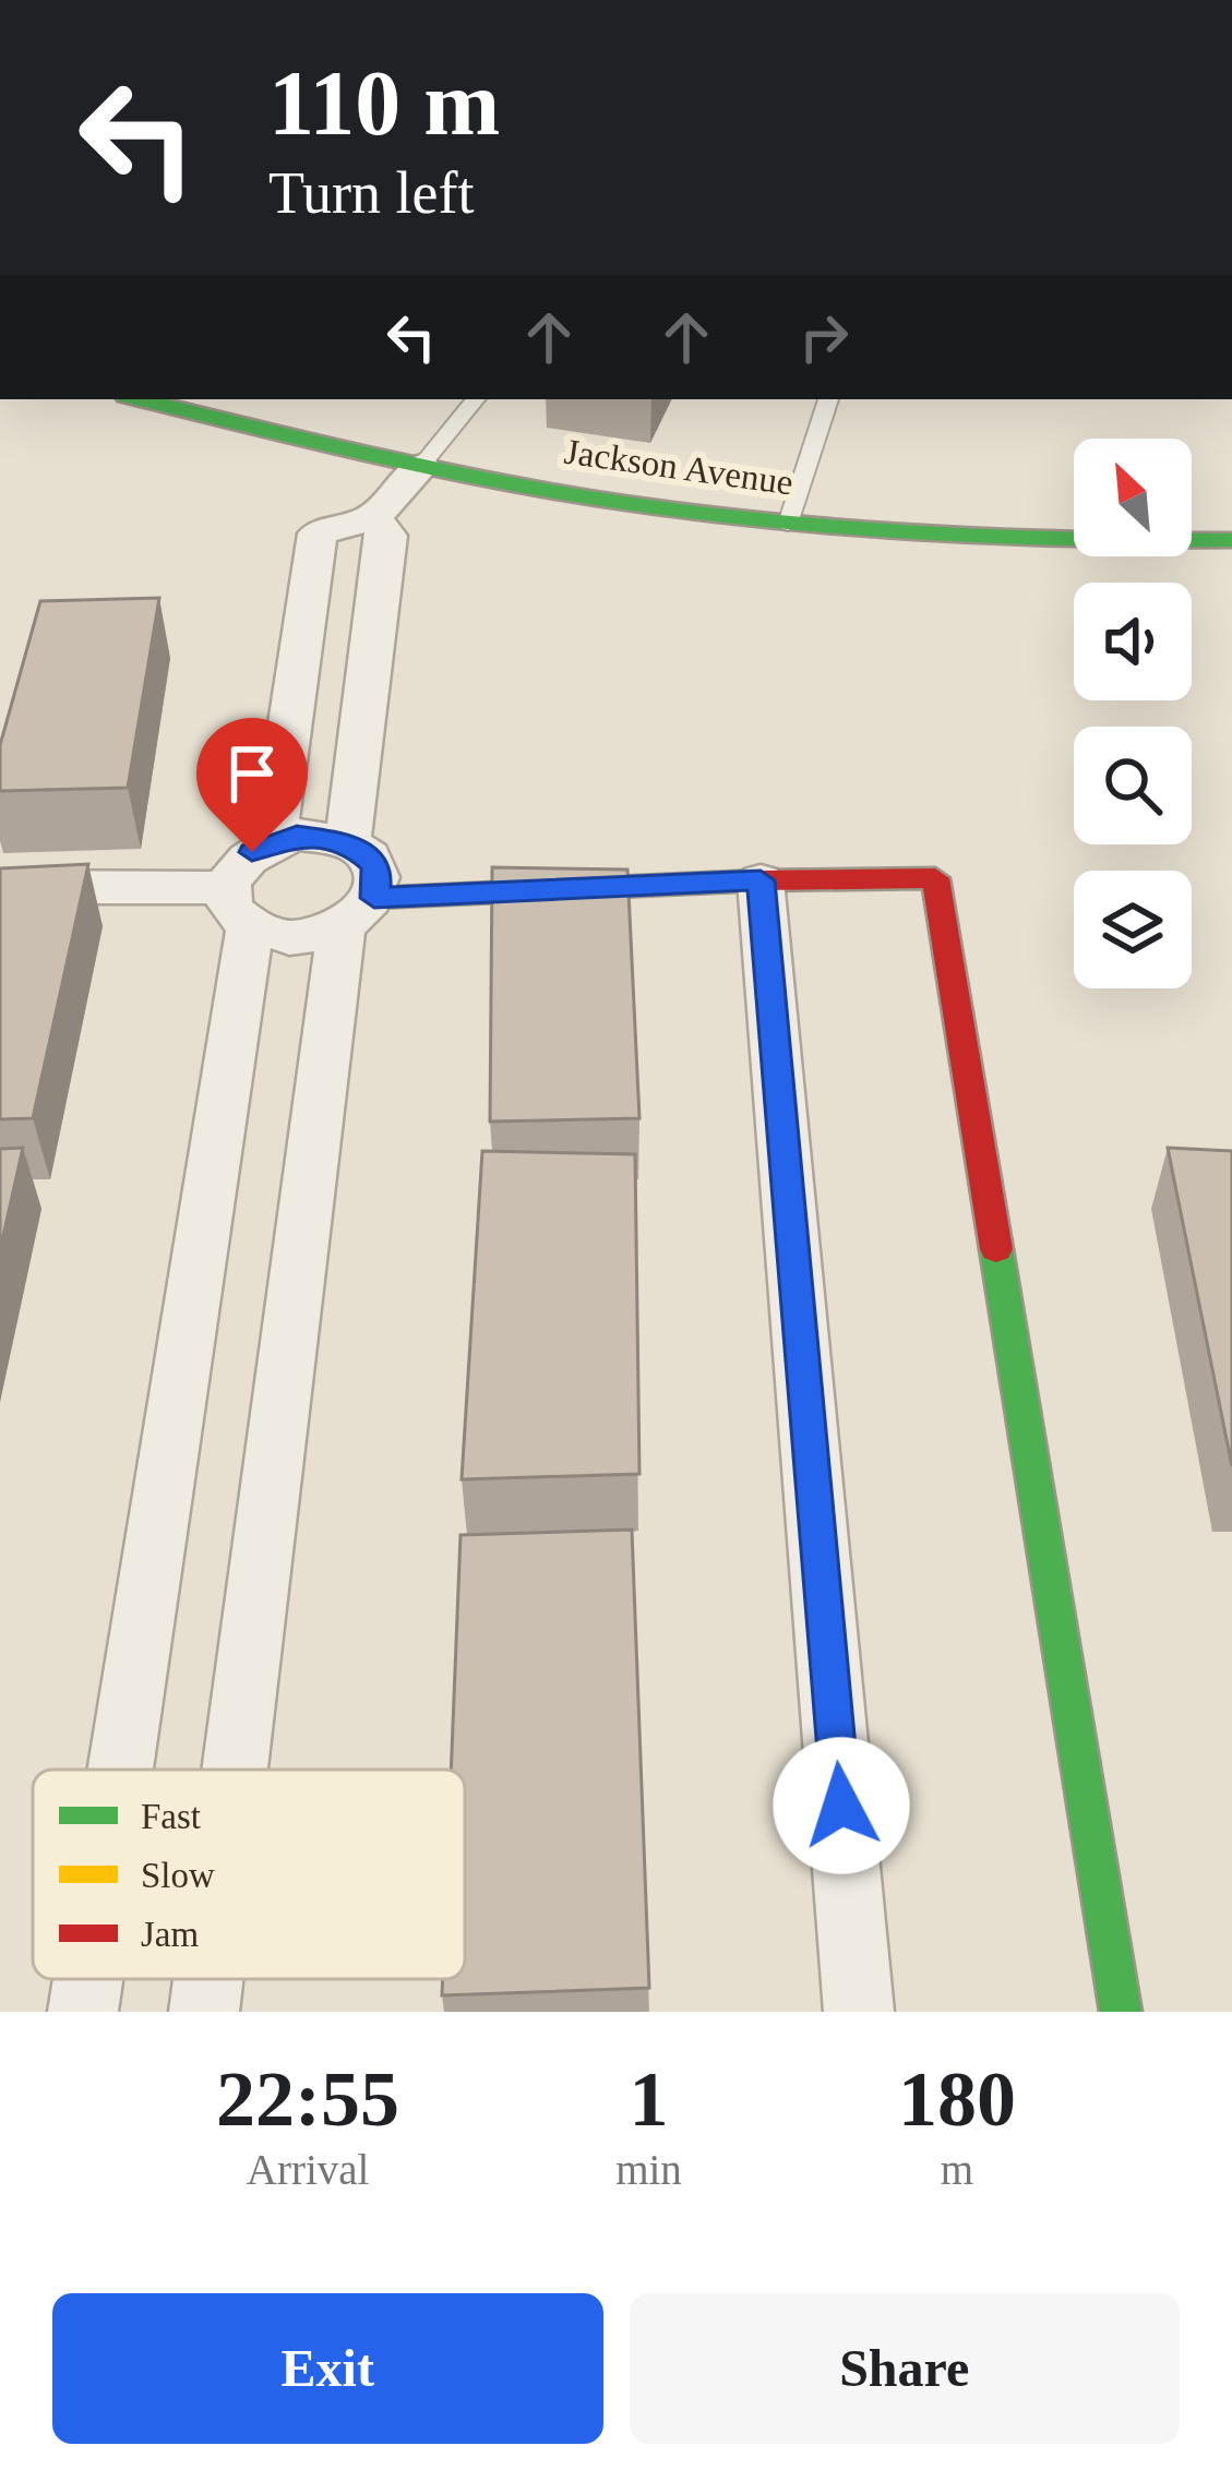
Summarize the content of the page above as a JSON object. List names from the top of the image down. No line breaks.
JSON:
{"streets":{"street":["Jackson Avenue"]},"legend":["Fast","Slow","Jam"],"north":"top left","page":{"turn":["110 m","Turn left"],"eta":["22:55","Arrival","1","min","180","m"],"buttons":["Exit","Share"]}}
